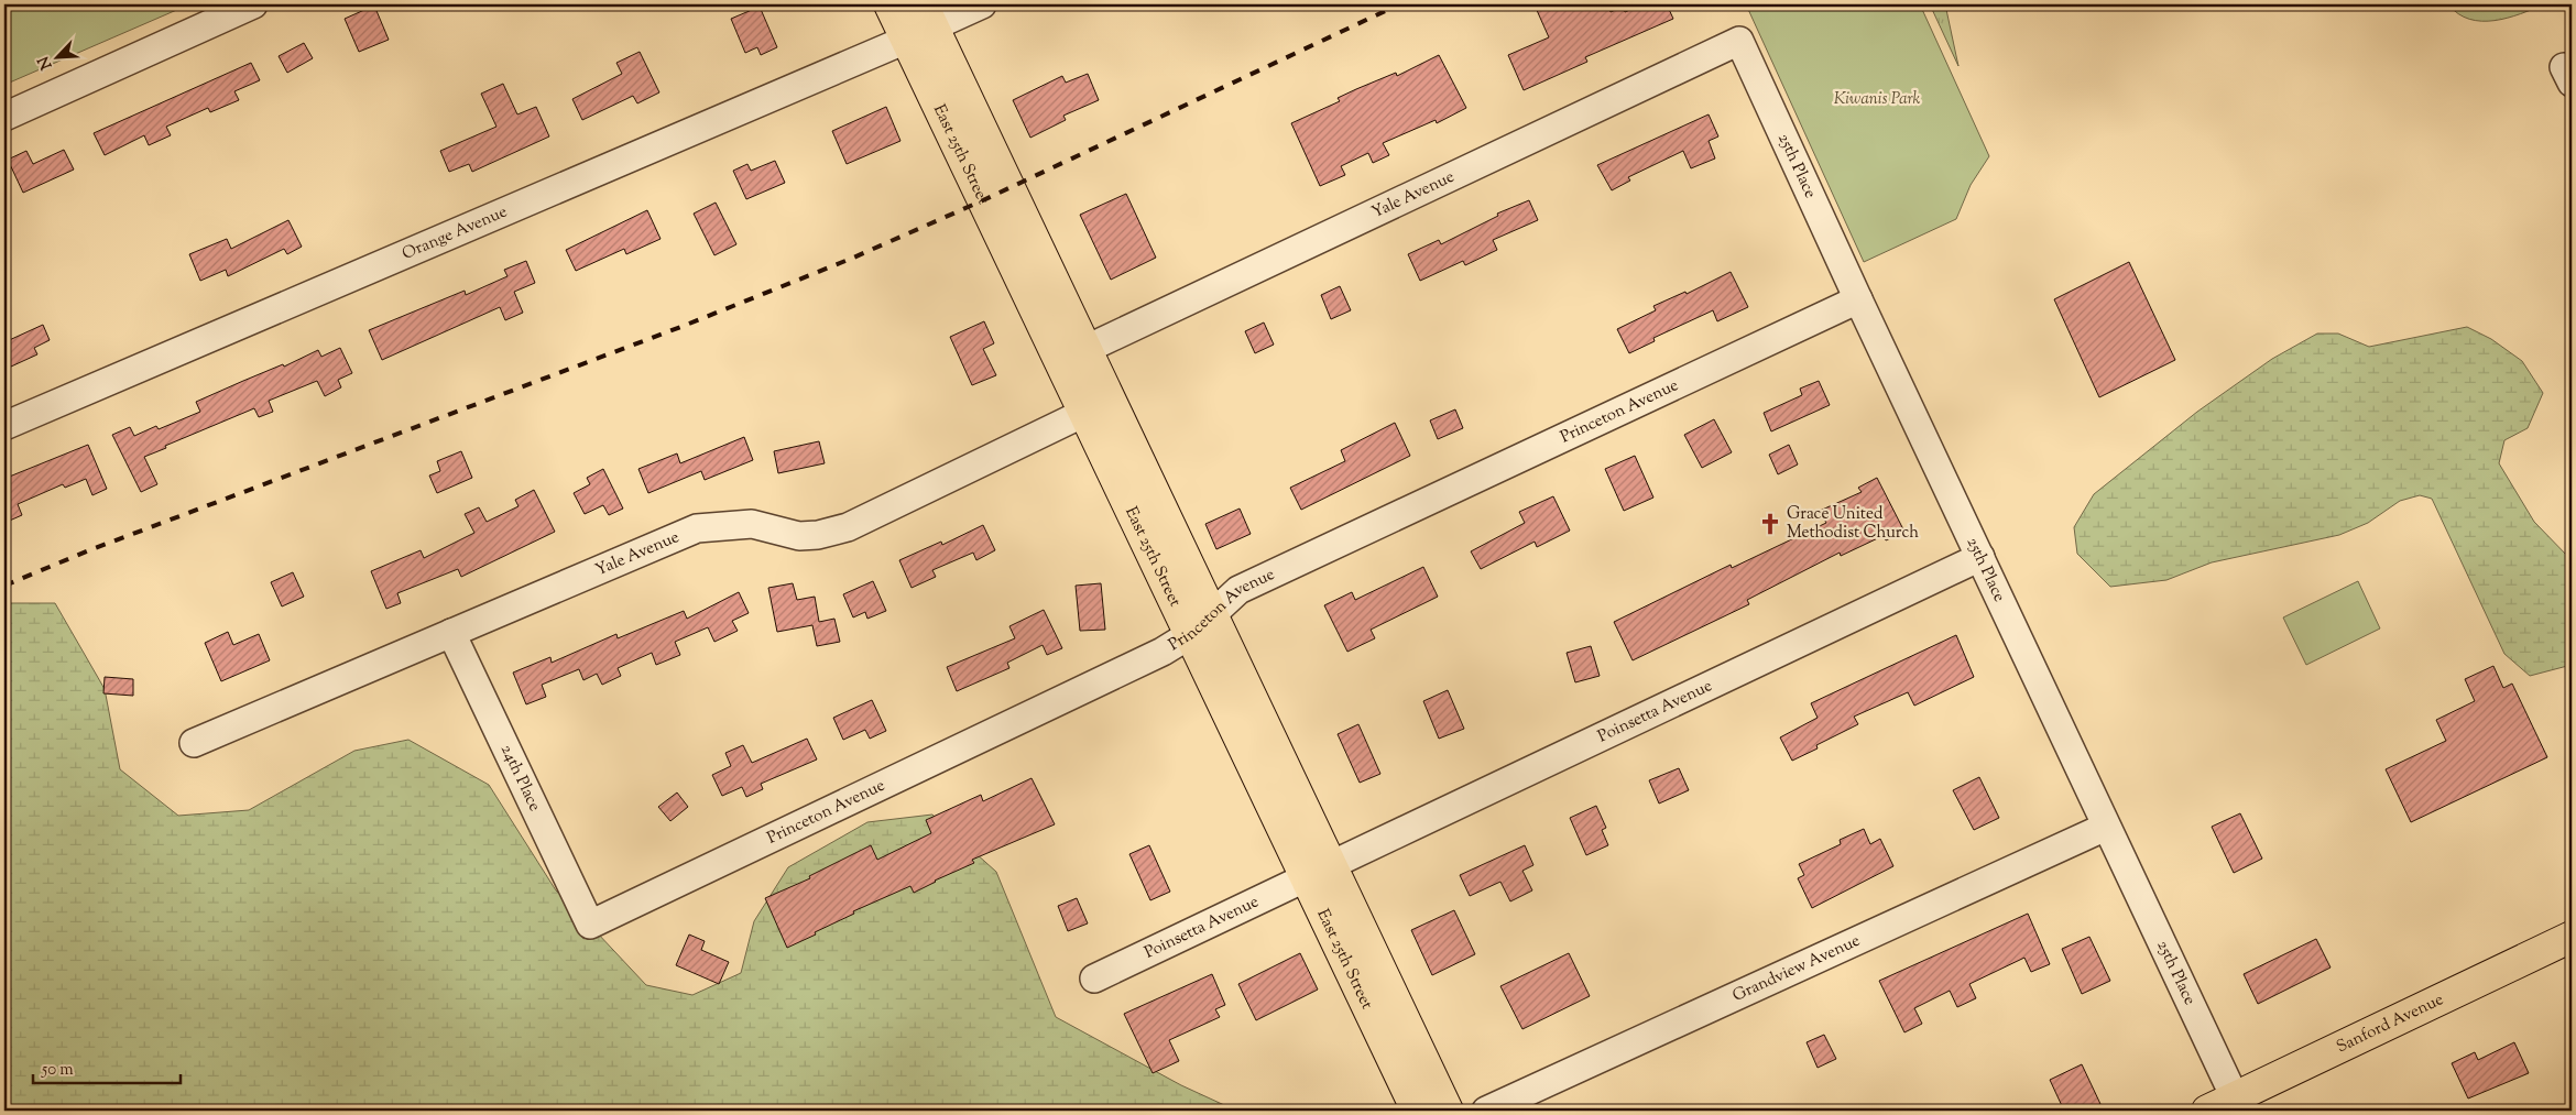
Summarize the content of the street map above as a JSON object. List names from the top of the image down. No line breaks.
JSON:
{"streets":{"main road":["East 25th Street","Sanford Avenue"],"street":["25th Place","Yale Avenue","Orange Avenue","Princeton Avenue","Poinsetta Avenue","24th Place","Grandview Avenue"]},"crossings":[["East 25th Street","Yale Avenue"],["East 25th Street","Orange Avenue"],["East 25th Street","Princeton Avenue"],["East 25th Street","Poinsetta Avenue"],["25th Place","Yale Avenue"],["25th Place","Princeton Avenue"],["25th Place","Poinsetta Avenue"],["25th Place","Grandview Avenue"],["25th Place","Sanford Avenue"],["Yale Avenue","24th Place"],["Princeton Avenue","24th Place"]],"parks":["Kiwanis Park"],"places":{"church":["Grace United Methodist Church"]},"scale_bar":"50 m","north":"bottom left"}
